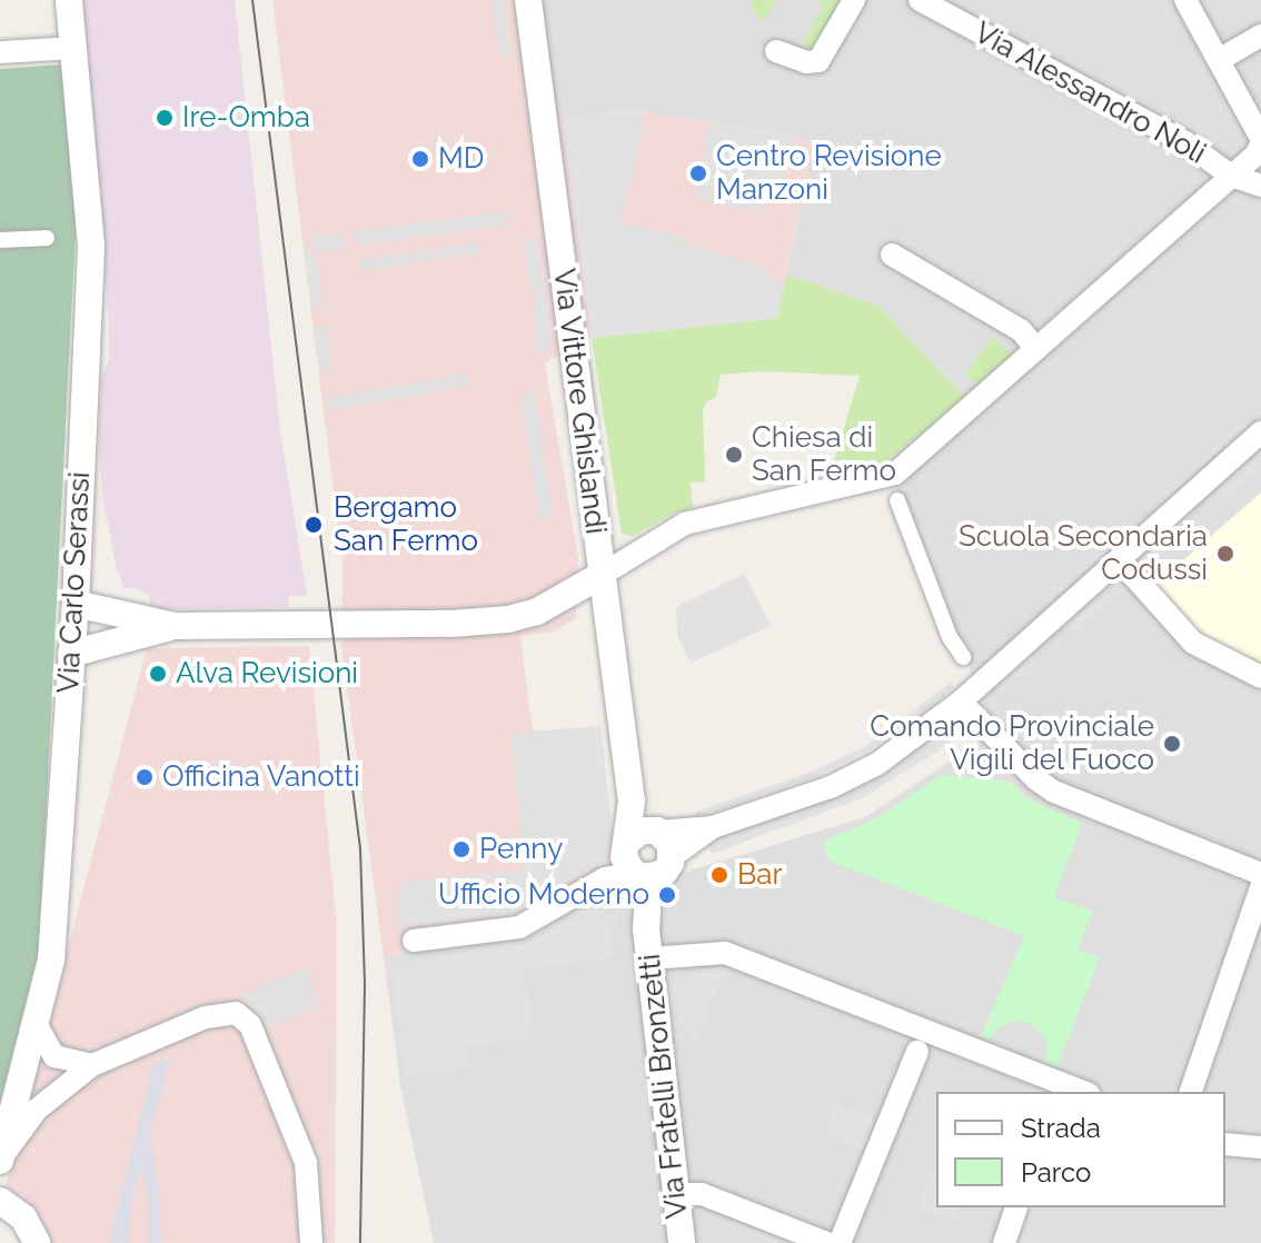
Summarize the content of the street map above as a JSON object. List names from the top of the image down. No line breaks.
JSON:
{"streets":{"street":["Via Alessandro Noli","Via Vittore Ghislandi","Via Carlo Serassi","Via Fratelli Bronzetti"]},"crossings":[["Via Vittore Ghislandi","Via Fratelli Bronzetti"]],"places":["Ire-Omba","MD","Centro Revisione Manzoni","Chiesa di San Fermo","Bergamo San Fermo","Scuola Secondaria Codussi","Alva Revisioni","Comando Provinciale Vigili del Fuoco","Officina Vanotti","Penny","Bar","Ufficio Moderno"],"legend":["Strada","Parco"]}
